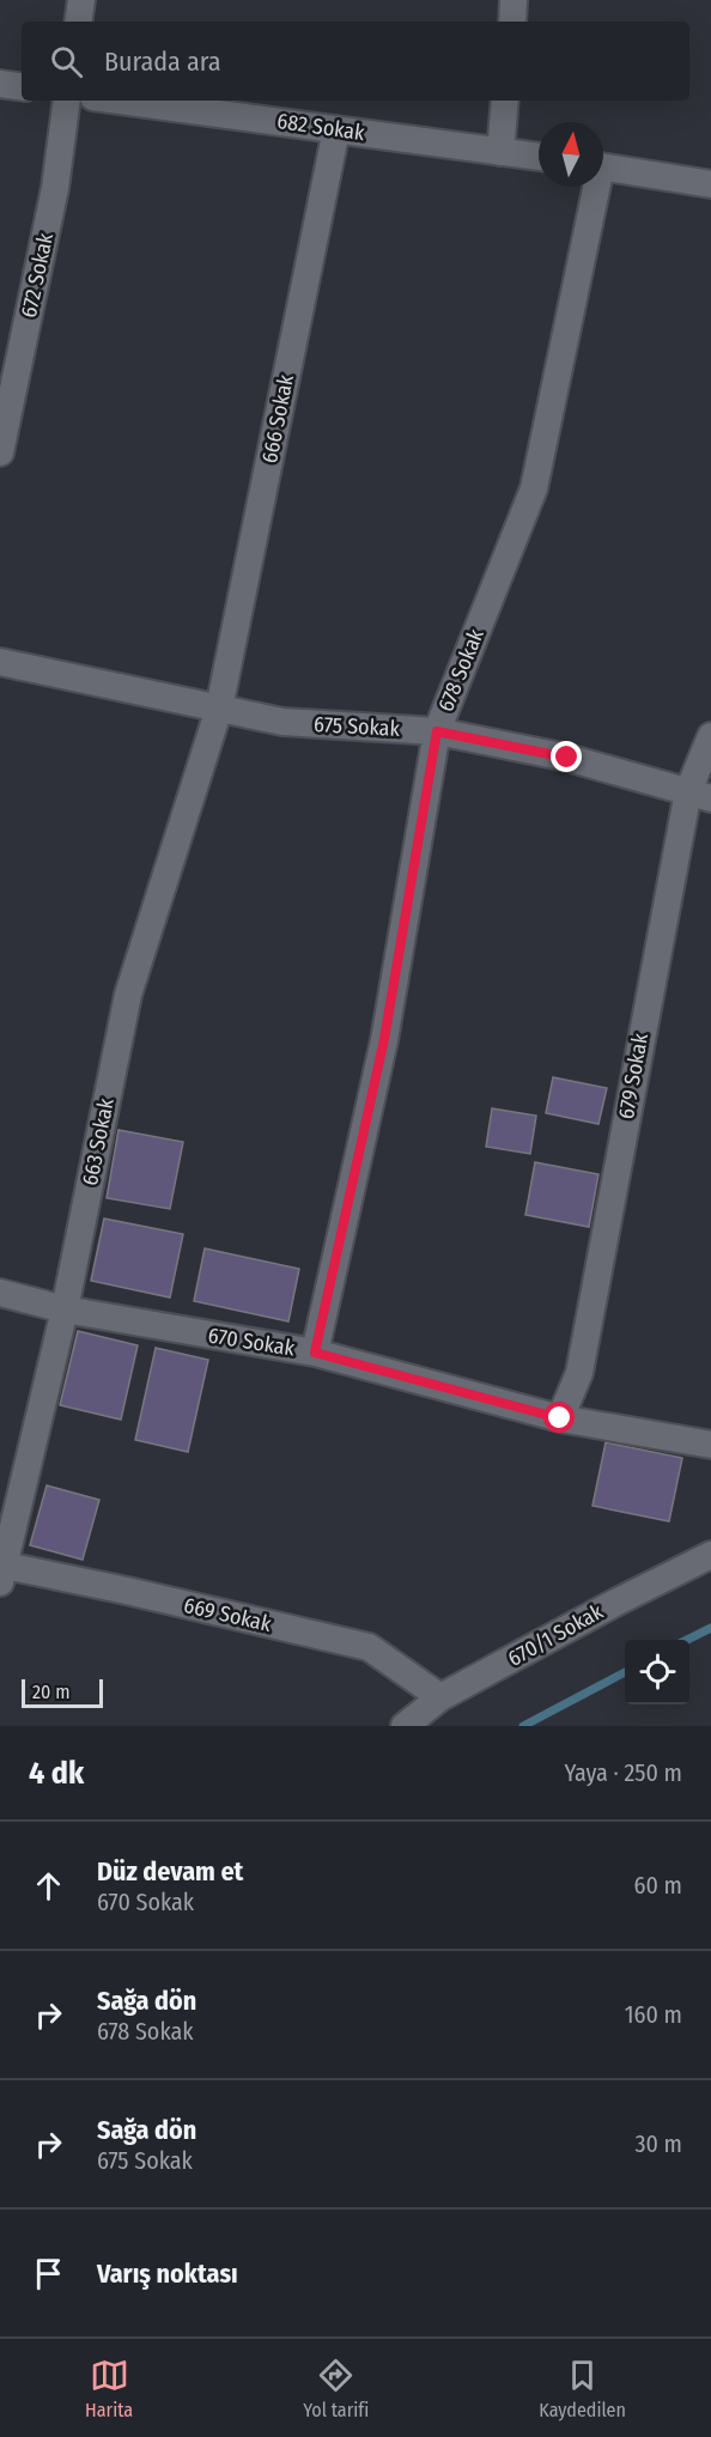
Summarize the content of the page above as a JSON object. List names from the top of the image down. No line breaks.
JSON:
{"streets":{"street":["682 Sokak","672 Sokak","666 Sokak","678 Sokak","675 Sokak","679 Sokak","663 Sokak","670 Sokak","669 Sokak","670/1 Sokak"]},"crossings":[["682 Sokak","666 Sokak"],["666 Sokak","675 Sokak"],["666 Sokak","663 Sokak"],["678 Sokak","675 Sokak"],["678 Sokak","670 Sokak"],["675 Sokak","679 Sokak"],["675 Sokak","663 Sokak"],["679 Sokak","670 Sokak"],["663 Sokak","670 Sokak"],["663 Sokak","669 Sokak"],["669 Sokak","670/1 Sokak"]],"scale_bar":"20 m","north":"top","page":{"search":"Burada ara","scale":"20 m","heading":["4 dk","Yaya · 250 m"],"list":[["Düz devam et","670 Sokak","60 m"],["Sağa dön","678 Sokak","160 m"],["Sağa dön","675 Sokak","30 m"],"Varış noktası"],"nav":["Harita","Yol tarifi","Kaydedilen"]}}
